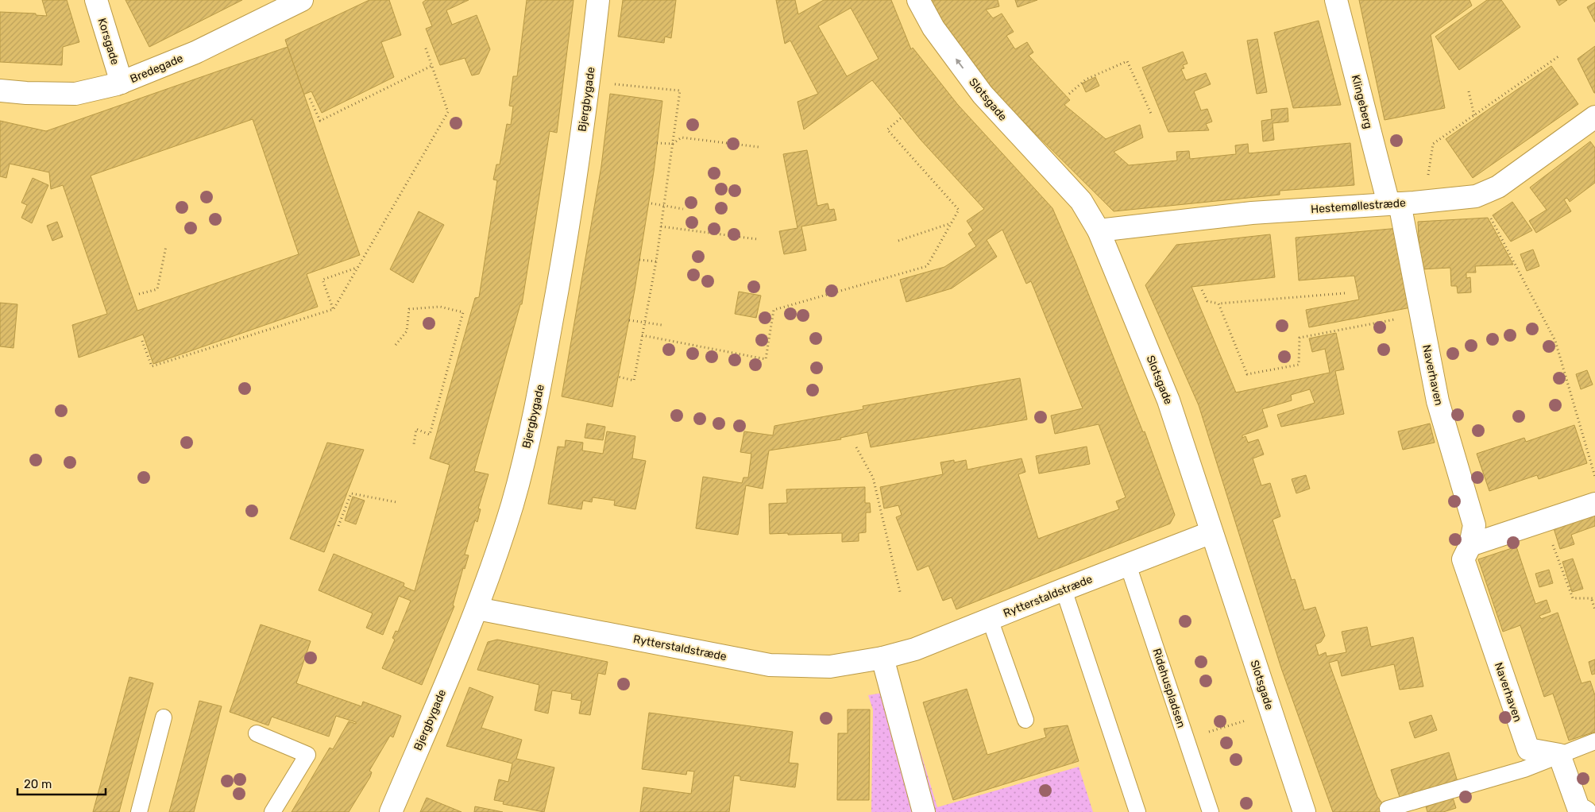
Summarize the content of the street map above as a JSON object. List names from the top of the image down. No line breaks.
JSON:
{"streets":{"street":["Korsgade","Bredegade","Bjergbygade","Slotsgade","Klingeberg","Hestemøllestræde","Naverhaven","Rytterstaldstræde"],"lane":["Ridehuspladsen"]},"crossings":[["Korsgade","Bredegade"],["Bjergbygade","Rytterstaldstræde"],["Slotsgade","Hestemøllestræde"],["Slotsgade","Rytterstaldstræde"],["Klingeberg","Hestemøllestræde"],["Klingeberg","Naverhaven"],["Hestemøllestræde","Naverhaven"],["Rytterstaldstræde","Ridehuspladsen"]],"scale_bar":"20 m"}
